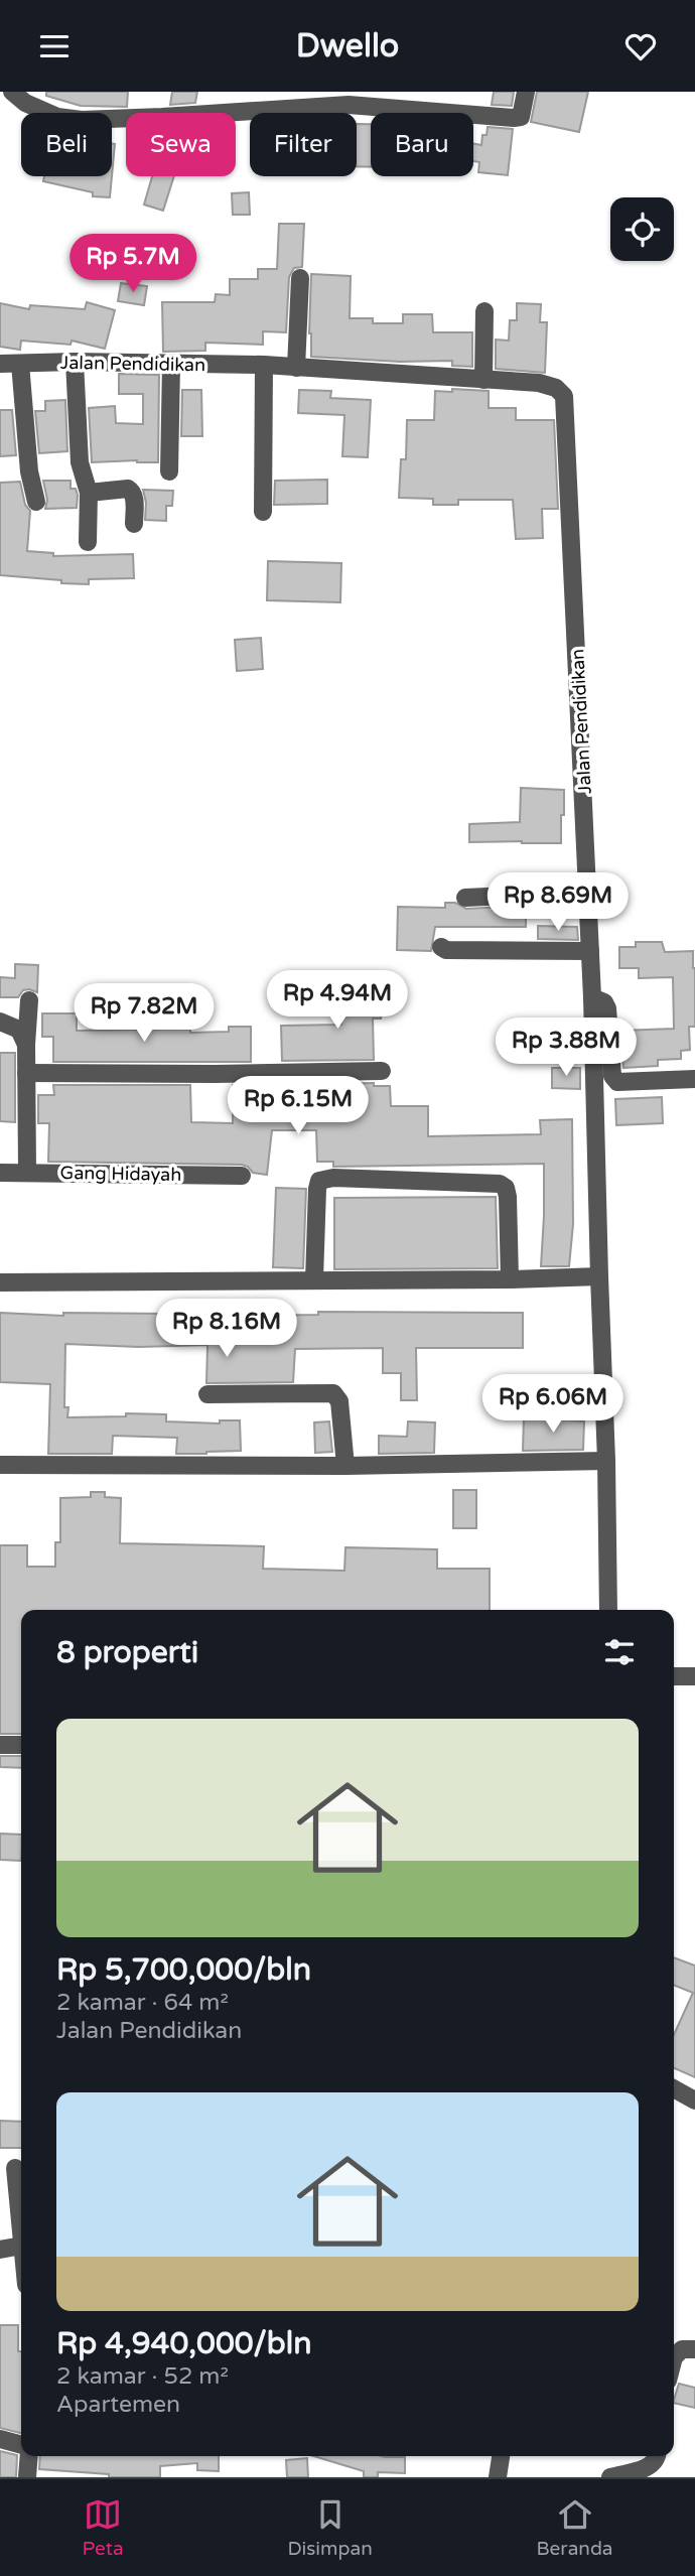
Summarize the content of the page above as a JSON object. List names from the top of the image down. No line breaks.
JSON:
{"streets":{"street":["Jalan Pendidikan","Gang Hidayah"]},"page":{"header":"Dwello","chip":["Beli","Sewa","Filter","Baru"],"price":["Rp 5.7M","Rp 8.69M","Rp 4.94M","Rp 7.82M","Rp 3.88M","Rp 6.15M","Rp 8.16M","Rp 6.06M"],"heading":"8 properti","list":[{"name":"Rp 5,700,000/bln","note":"2 kamar · 64 m² · Jalan Pendidikan"},{"name":"Rp 4,940,000/bln","note":"2 kamar · 52 m² · Apartemen"}],"tabs":["Peta","Disimpan","Beranda"]}}
